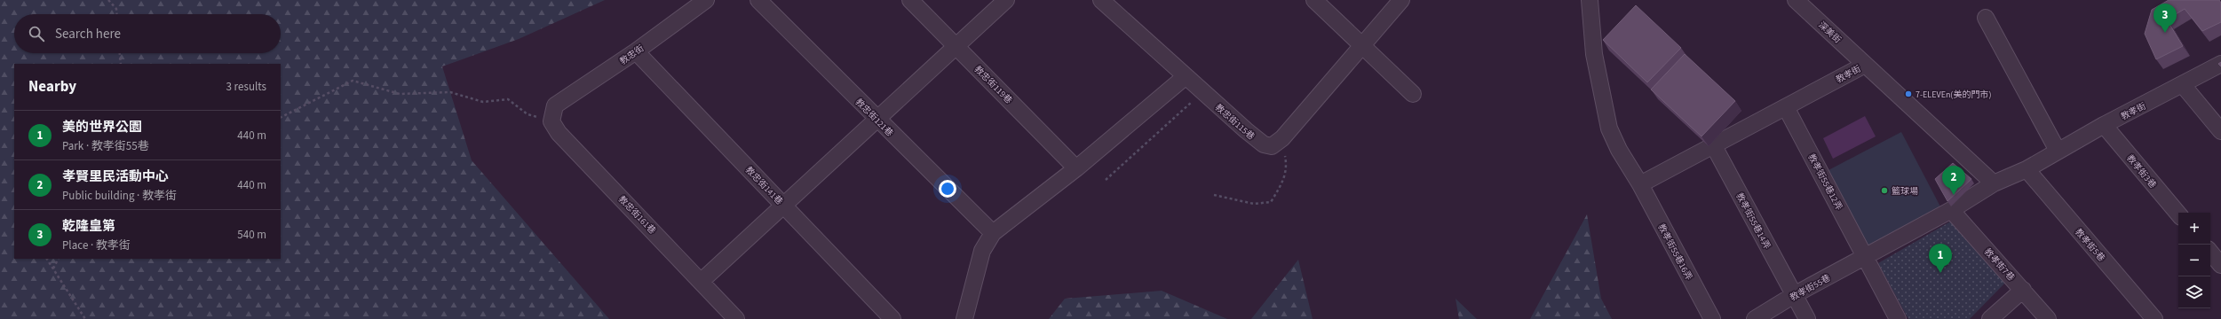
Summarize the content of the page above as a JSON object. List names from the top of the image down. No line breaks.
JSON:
{"streets":{"street":["深美街","教忠街","教孝街","教忠街119巷","教忠街121巷","教忠街115巷","教孝街3巷","教孝街55巷12弄","教忠街141巷","教忠街161巷","教孝街55巷14弄","教孝街5巷","教孝街55巷16弄","教孝街7巷","教孝街55巷"]},"crossings":[["深美街","教孝街"],["教忠街","教忠街141巷"],["教忠街","教忠街161巷"],["教孝街","教孝街3巷"],["教孝街","教孝街55巷12弄"],["教孝街","教孝街55巷14弄"],["教孝街","教孝街5巷"],["教孝街","教孝街55巷16弄"],["教孝街","教孝街55巷"],["教孝街55巷12弄","教孝街55巷"],["教孝街55巷14弄","教孝街55巷"],["教孝街7巷","教孝街55巷"]],"places":["7-ELEVEn(美的門市)","籃球場"],"page":{"pins":["3","2","1"],"search":"Search here","heading":["Nearby","3 results"],"list":[{"mark":"1","name":"美的世界公園","note":"Park · 教孝街55巷","value":"440 m"},{"mark":"2","name":"孝賢里民活動中心","note":"Public building · 教孝街","value":"440 m"},{"mark":"3","name":"乾隆皇第","note":"Place · 教孝街","value":"540 m"}],"map_buttons":["+","−"]}}
